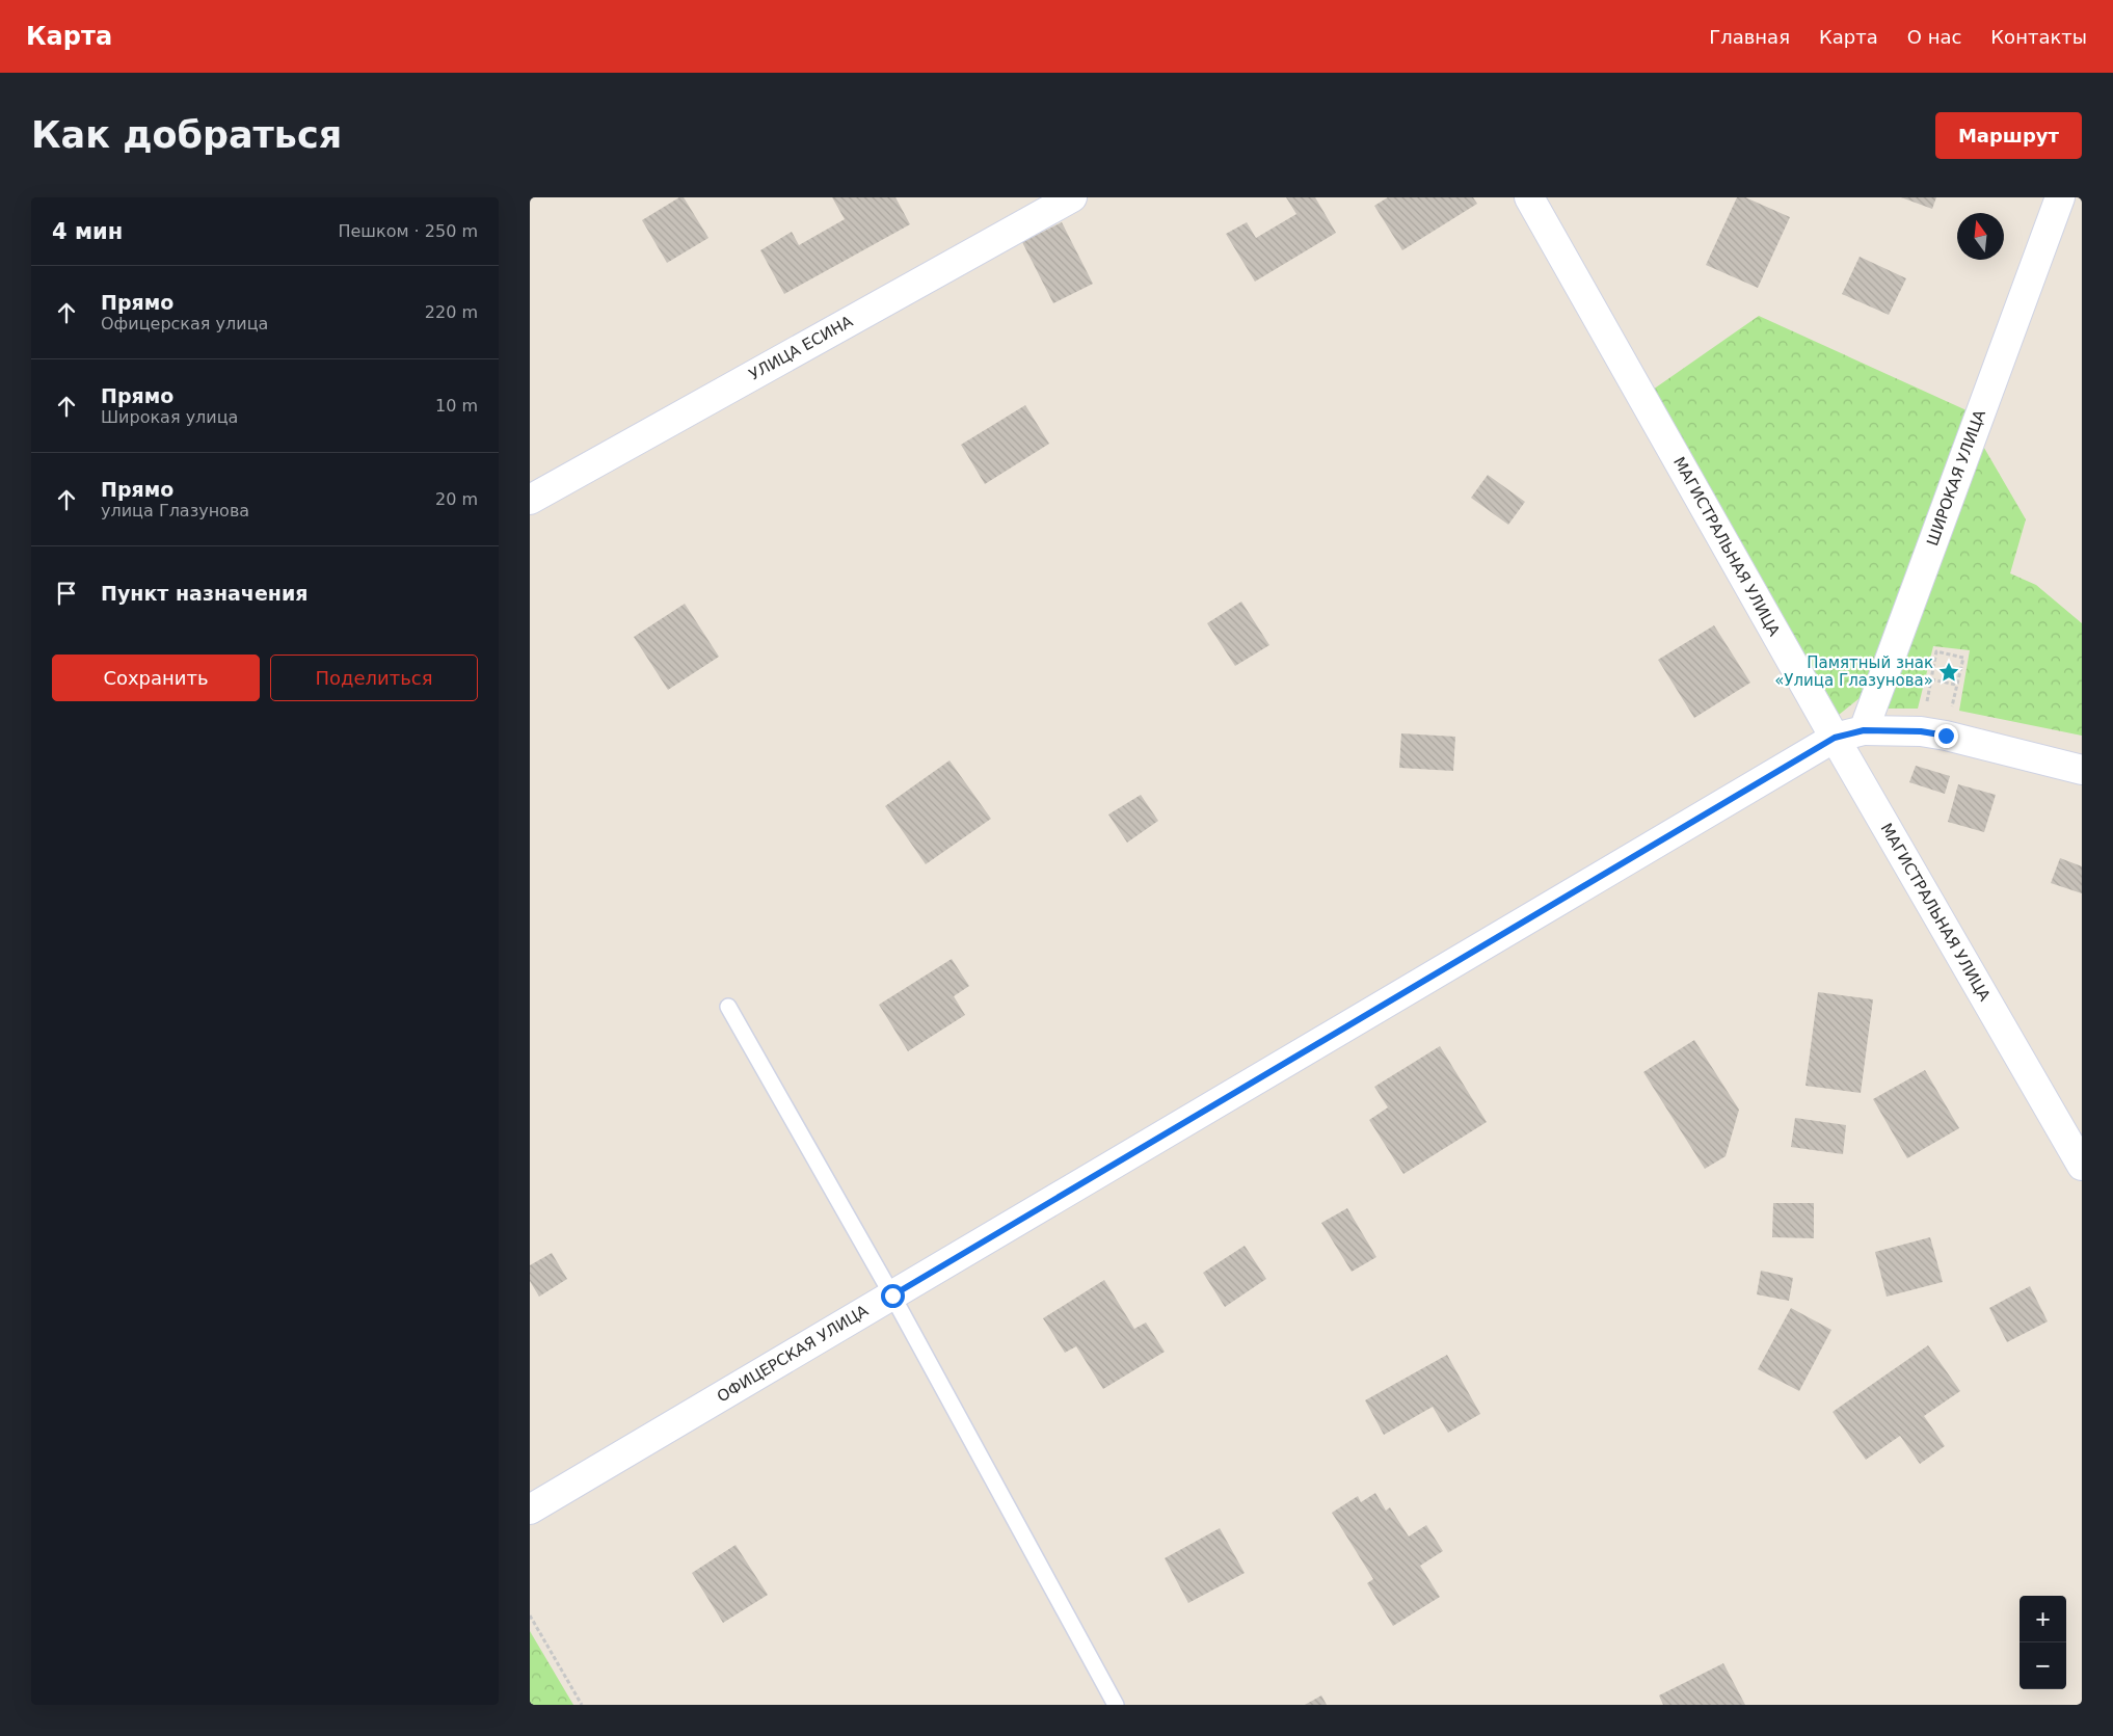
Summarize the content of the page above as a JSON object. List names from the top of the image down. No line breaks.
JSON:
{"streets":{"street":["УЛИЦА ЕСИНА","ШИРОКАЯ УЛИЦА","МАГИСТРАЛЬНАЯ УЛИЦА","ОФИЦЕРСКАЯ УЛИЦА"]},"crossings":[["МАГИСТРАЛЬНАЯ УЛИЦА","ОФИЦЕРСКАЯ УЛИЦА"]],"places":{"place":["Памятный знак «Улица Глазунова»"]},"north":"top","page":{"header":"Карта","nav":["Главная","Карта","О нас","Контакты"],"buttons":["Маршрут",["Сохранить","Поделиться"]],"title":"Как добраться","heading":["4 мин","Пешком · 250 m"],"list":[["Прямо","Офицерская улица","220 m"],["Прямо","Широкая улица","10 m"],["Прямо","улица Глазунова","20 m"],"Пункт назначения"],"map_buttons":["+","−"]}}
